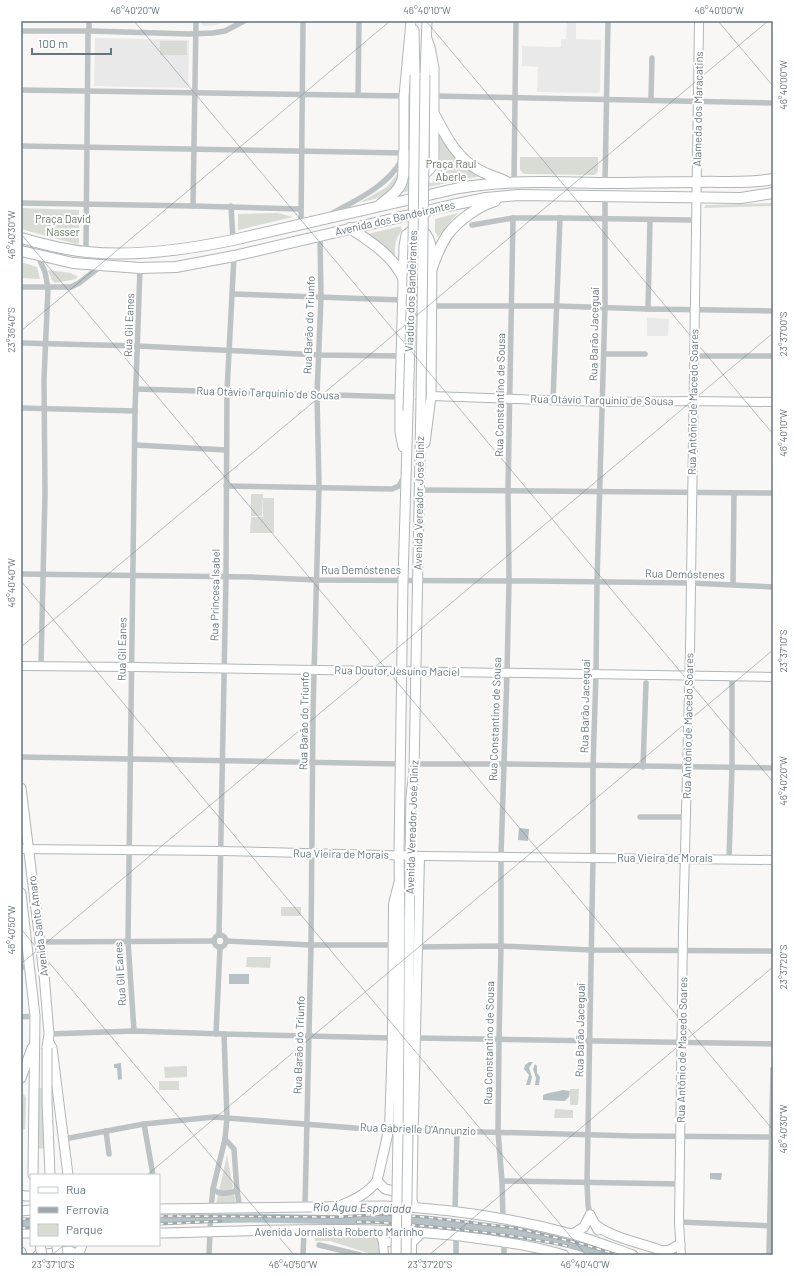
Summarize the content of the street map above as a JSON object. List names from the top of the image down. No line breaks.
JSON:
{"streets":{"highway":["Avenida dos Bandeirantes"],"main road":["Viaduto dos Bandeirantes","Avenida Vereador José Diniz","Avenida Santo Amaro","Avenida Jornalista Roberto Marinho"],"street":["Alameda dos Maracatins","Rua Gil Eanes","Rua Barão do Triunfo","Rua Barão Jaceguai","Rua Otávio Tarquínio de Sousa","Rua Constantino de Sousa","Rua Antônio de Macedo Soares","Rua Demóstenes","Rua Princesa Isabel","Rua Doutor Jesuíno Maciel","Rua Vieira de Morais","Rua Gabrielle D'Annunzio"]},"crossings":[["Alameda dos Maracatins","Avenida dos Bandeirantes"],["Alameda dos Maracatins","Rua Antônio de Macedo Soares"],["Avenida dos Bandeirantes","Rua Gil Eanes"],["Avenida dos Bandeirantes","Rua Barão do Triunfo"],["Avenida dos Bandeirantes","Rua Barão Jaceguai"],["Avenida dos Bandeirantes","Rua Antônio de Macedo Soares"],["Avenida dos Bandeirantes","Rua Princesa Isabel"],["Viaduto dos Bandeirantes","Avenida Vereador José Diniz"],["Rua Gil Eanes","Rua Otávio Tarquínio de Sousa"],["Rua Gil Eanes","Rua Demóstenes"],["Rua Gil Eanes","Rua Doutor Jesuíno Maciel"],["Rua Gil Eanes","Rua Vieira de Morais"],["Rua Barão do Triunfo","Rua Otávio Tarquínio de Sousa"],["Rua Barão do Triunfo","Rua Demóstenes"],["Rua Barão do Triunfo","Rua Doutor Jesuíno Maciel"],["Rua Barão do Triunfo","Rua Vieira de Morais"],["Rua Barão do Triunfo","Rua Gabrielle D'Annunzio"],["Rua Barão Jaceguai","Rua Otávio Tarquínio de Sousa"],["Rua Barão Jaceguai","Rua Demóstenes"],["Rua Barão Jaceguai","Rua Doutor Jesuíno Maciel"],["Rua Barão Jaceguai","Rua Vieira de Morais"],["Rua Barão Jaceguai","Rua Gabrielle D'Annunzio"],["Rua Otávio Tarquínio de Sousa","Rua Constantino de Sousa"],["Rua Otávio Tarquínio de Sousa","Rua Antônio de Macedo Soares"],["Rua Otávio Tarquínio de Sousa","Rua Princesa Isabel"],["Rua Constantino de Sousa","Rua Demóstenes"],["Rua Constantino de Sousa","Rua Doutor Jesuíno Maciel"],["Rua Constantino de Sousa","Rua Vieira de Morais"],["Rua Constantino de Sousa","Rua Gabrielle D'Annunzio"],["Rua Antônio de Macedo Soares","Rua Demóstenes"],["Rua Antônio de Macedo Soares","Rua Doutor Jesuíno Maciel"],["Rua Antônio de Macedo Soares","Rua Vieira de Morais"],["Rua Antônio de Macedo Soares","Rua Gabrielle D'Annunzio"],["Avenida Vereador José Diniz","Rua Demóstenes"],["Avenida Vereador José Diniz","Rua Doutor Jesuíno Maciel"],["Avenida Vereador José Diniz","Rua Vieira de Morais"],["Avenida Vereador José Diniz","Rua Gabrielle D'Annunzio"],["Rua Demóstenes","Rua Princesa Isabel"],["Rua Princesa Isabel","Rua Doutor Jesuíno Maciel"],["Rua Princesa Isabel","Rua Vieira de Morais"],["Rua Vieira de Morais","Avenida Santo Amaro"],["Avenida Santo Amaro","Rua Gabrielle D'Annunzio"]],"water":["Rio Água Espraiada"],"parks":["Praça Raul Aberle","Praça David Nasser"],"legend":["Rua","Ferrovia","Parque"],"scale_bar":"100 m","coordinates":["46°40'20\"W","46°40'10\"W","46°40'00\"W","46°40'30\"W","23°36'40\"S","23°37'00\"S","46°40'40\"W","23°37'10\"S","46°40'50\"W","23°37'20\"S"]}
